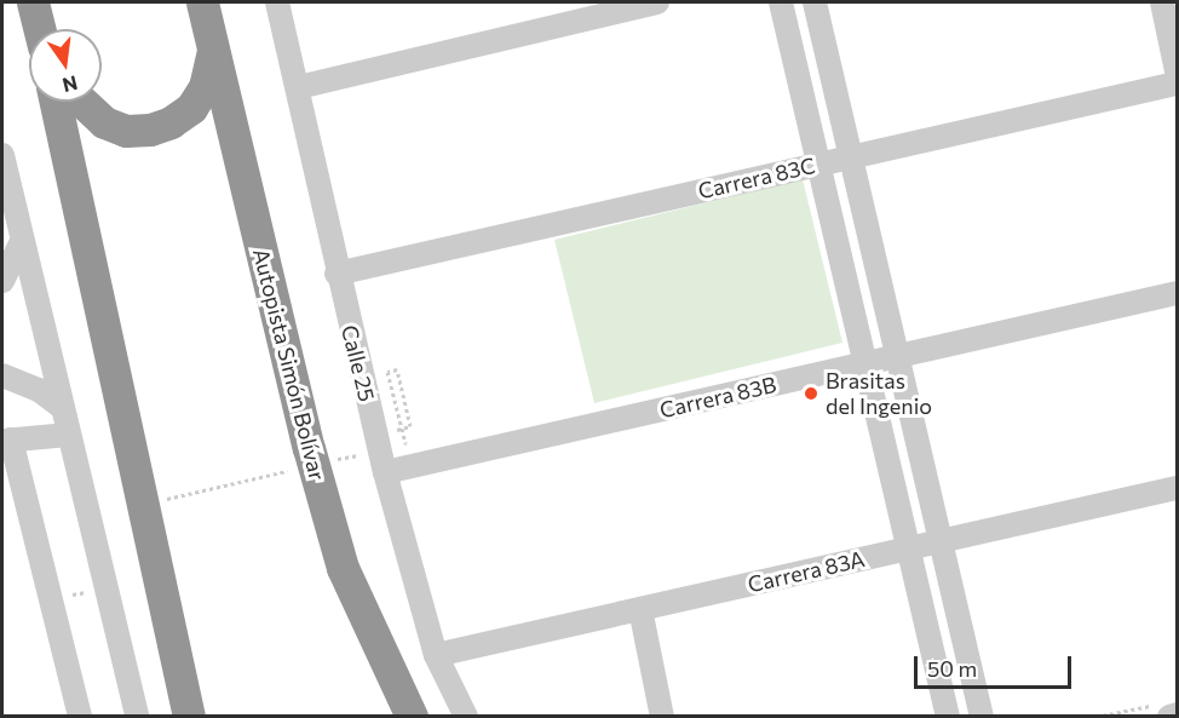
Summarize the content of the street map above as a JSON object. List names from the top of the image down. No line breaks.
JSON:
{"streets":{"highway":["Autopista Simón Bolívar"],"street":["Carrera 83C","Calle 25","Carrera 83B","Carrera 83A"]},"crossings":[["Carrera 83C","Calle 25"],["Calle 25","Carrera 83B"],["Calle 25","Carrera 83A"]],"places":["Brasitas del Ingenio"],"scale_bar":"50 m","north":"bottom"}
